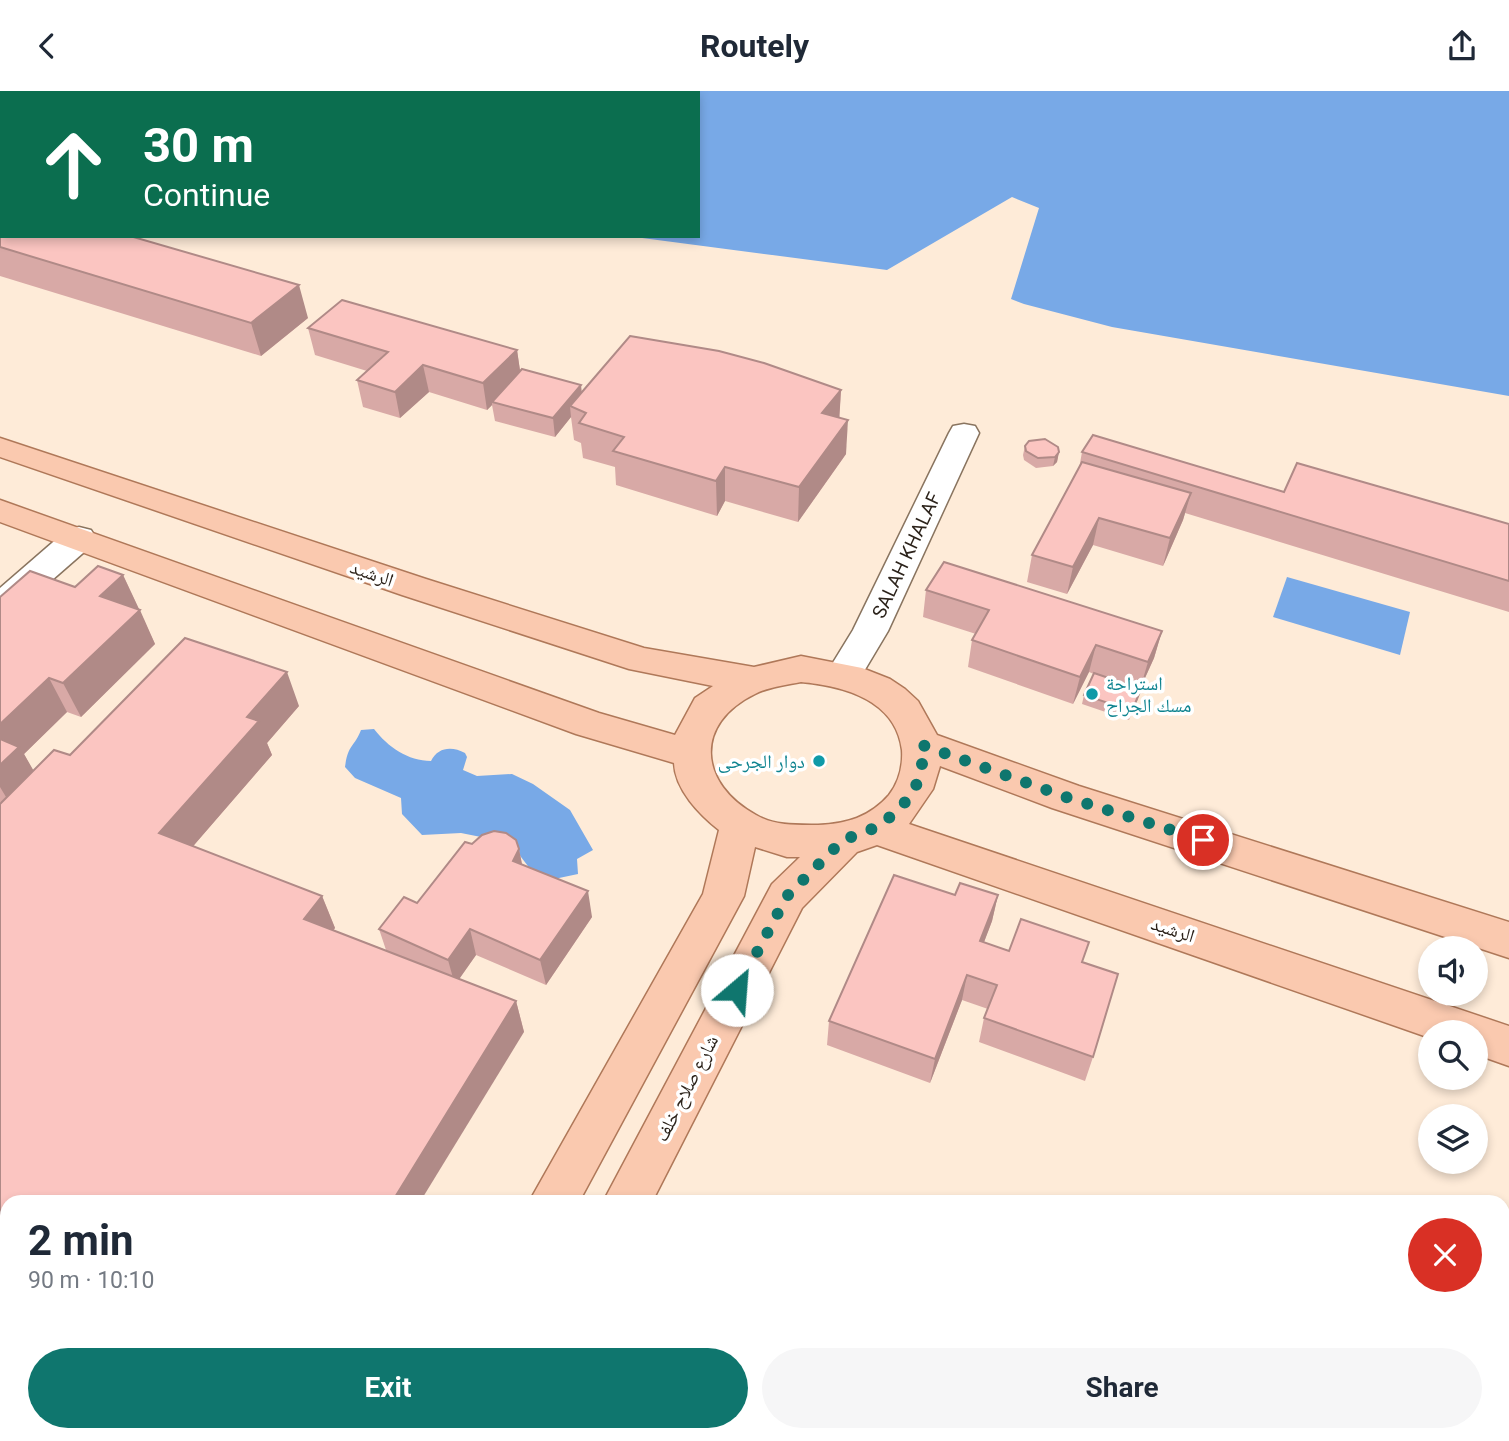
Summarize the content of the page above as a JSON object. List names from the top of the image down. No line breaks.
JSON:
{"streets":{"main road":["الرشيد","شارع صلاح خلف"],"street":["SALAH KHALAF"]},"crossings":[["SALAH KHALAF","الرشيد"],["SALAH KHALAF","شارع صلاح خلف"],["الرشيد","شارع صلاح خلف"]],"places":["استراحة مسك الجراح","دوار الجرحى"],"page":{"header":"Routely","turn":["30 m","Continue"],"heading":["2 min","90 m · 10:10"],"buttons":["Exit","Share"]}}
